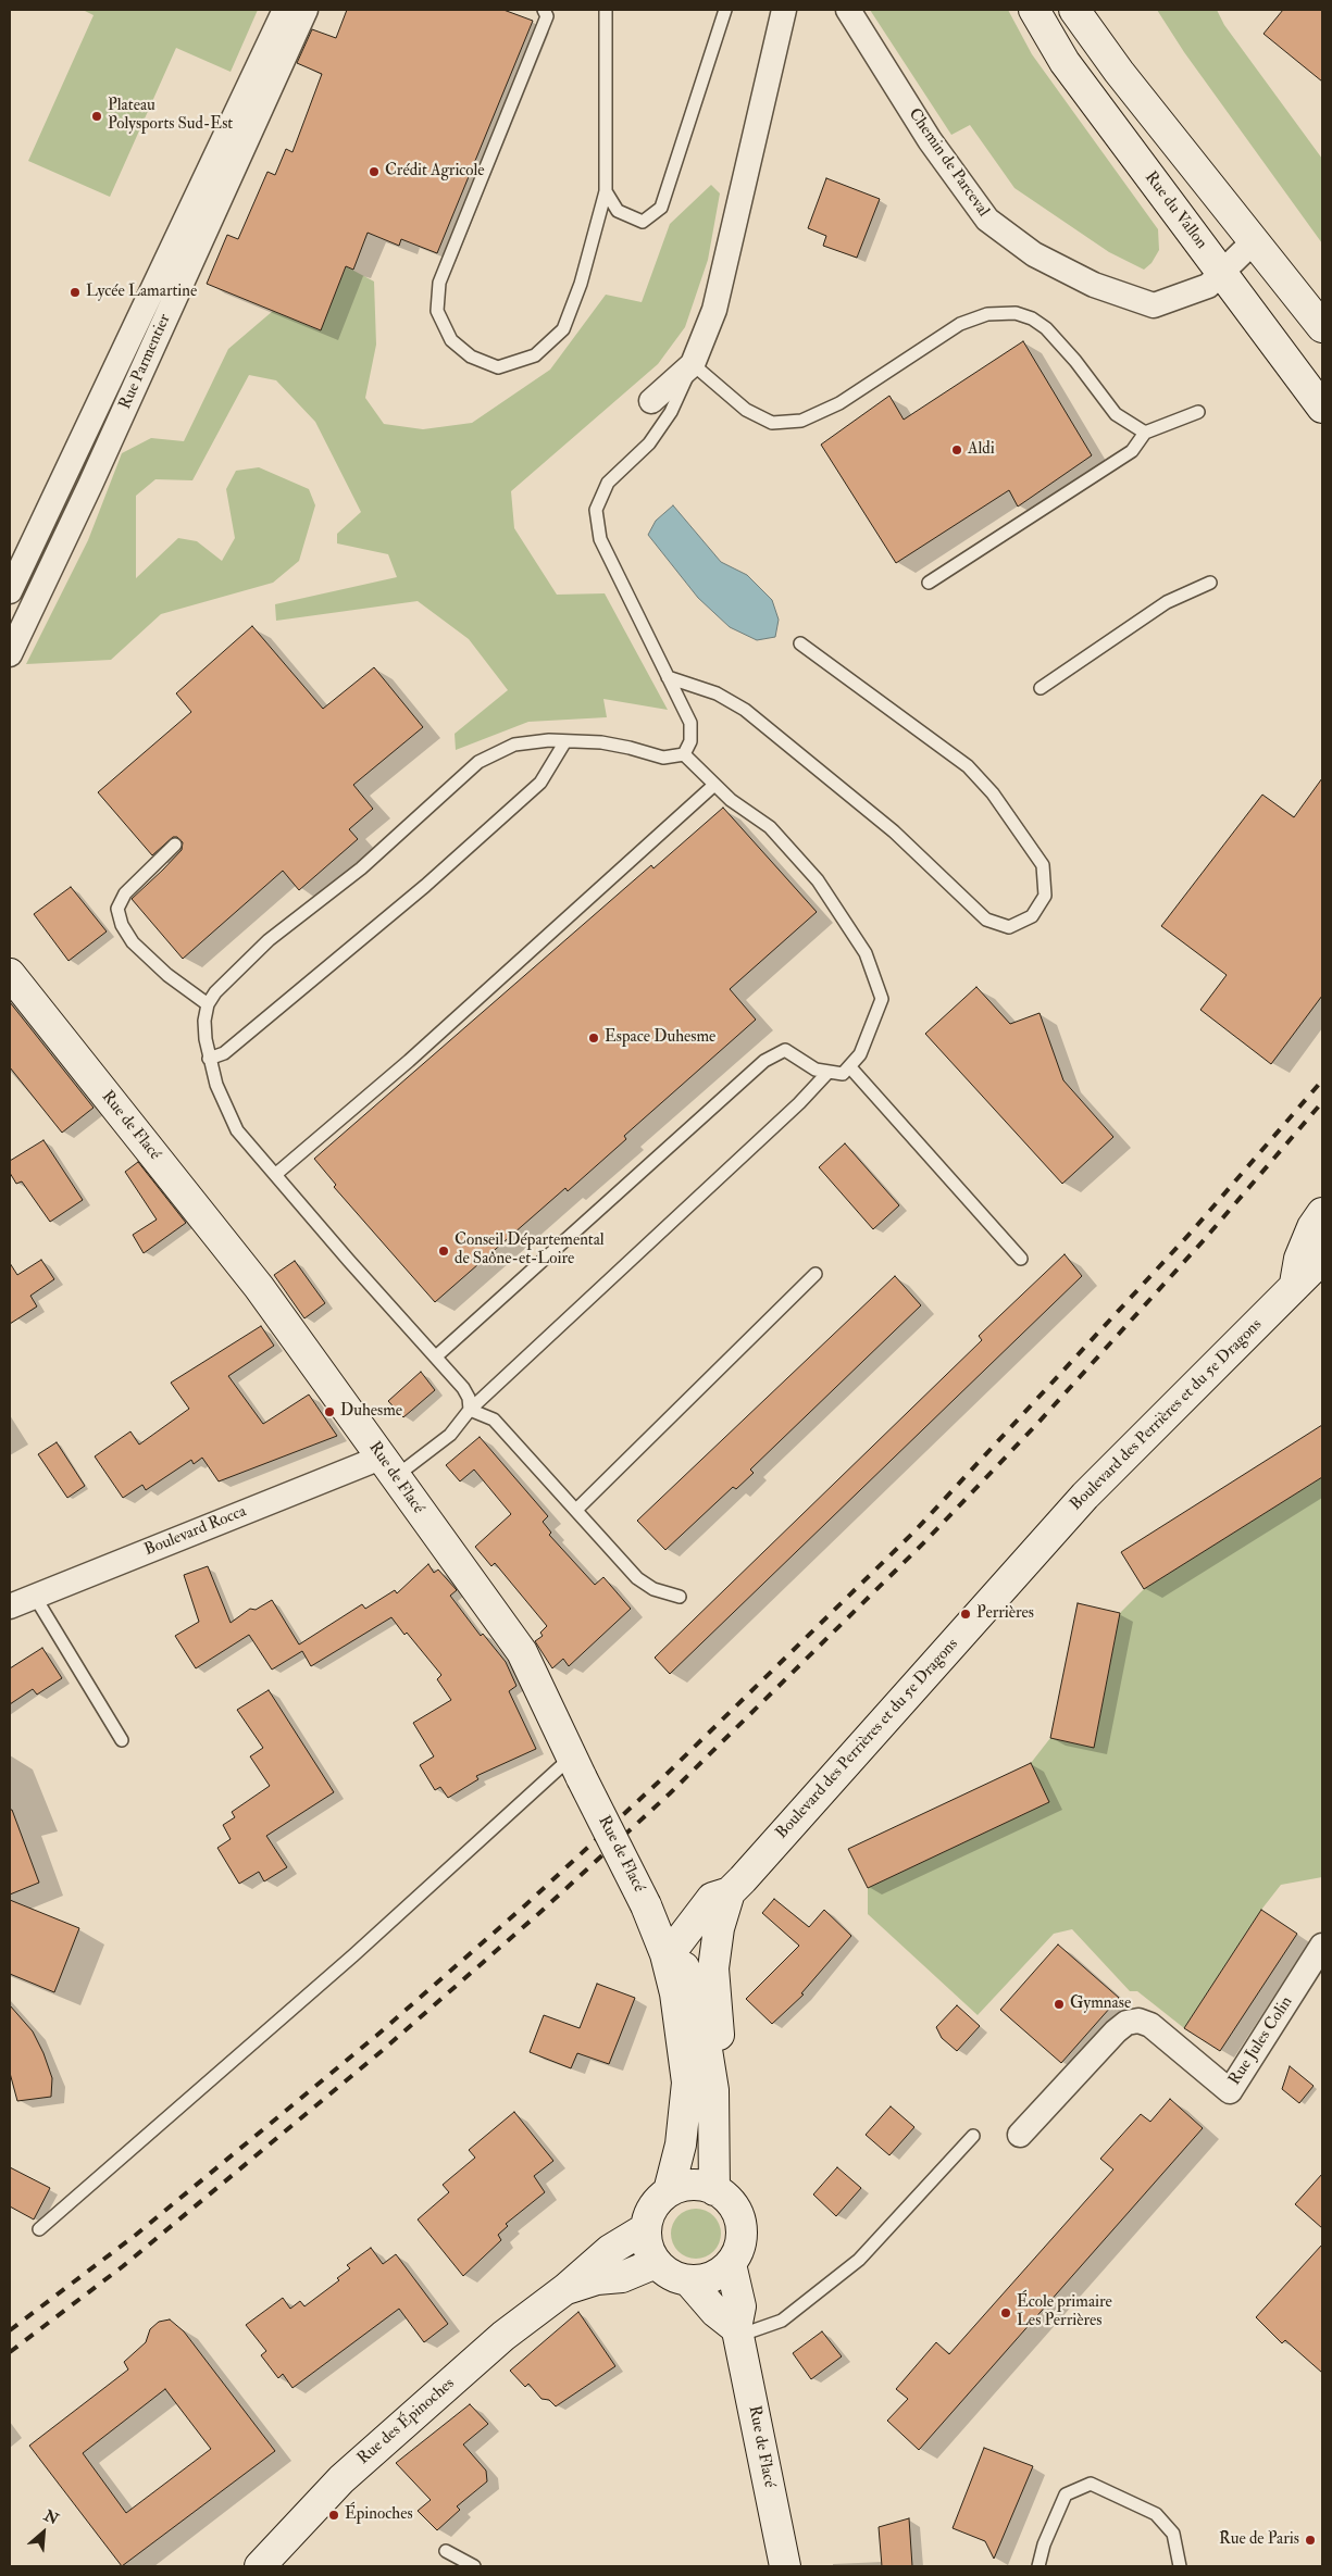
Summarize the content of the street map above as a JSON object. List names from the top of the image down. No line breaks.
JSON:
{"streets":{"main road":["Rue du Vallon","Rue de Flacé","Boulevard des Perrières et du 5e Dragons","Rue des Épinoches"],"street":["Chemin de Parceval","Rue Parmentier","Boulevard Rocca","Rue Jules Colin"]},"crossings":[["Chemin de Parceval","Rue du Vallon"],["Rue de Flacé","Boulevard des Perrières et du 5e Dragons"],["Rue de Flacé","Boulevard Rocca"],["Rue de Flacé","Rue des Épinoches"]],"places":["Plateau Polysports Sud-Est","Crédit Agricole","Lycée Lamartine","Aldi","Espace Duhesme","Conseil Départemental de Saône-et-Loire","Duhesme","Perrières","Gymnase","École primaire Les Perrières","Épinoches","Rue de Paris"],"north":"top right"}
